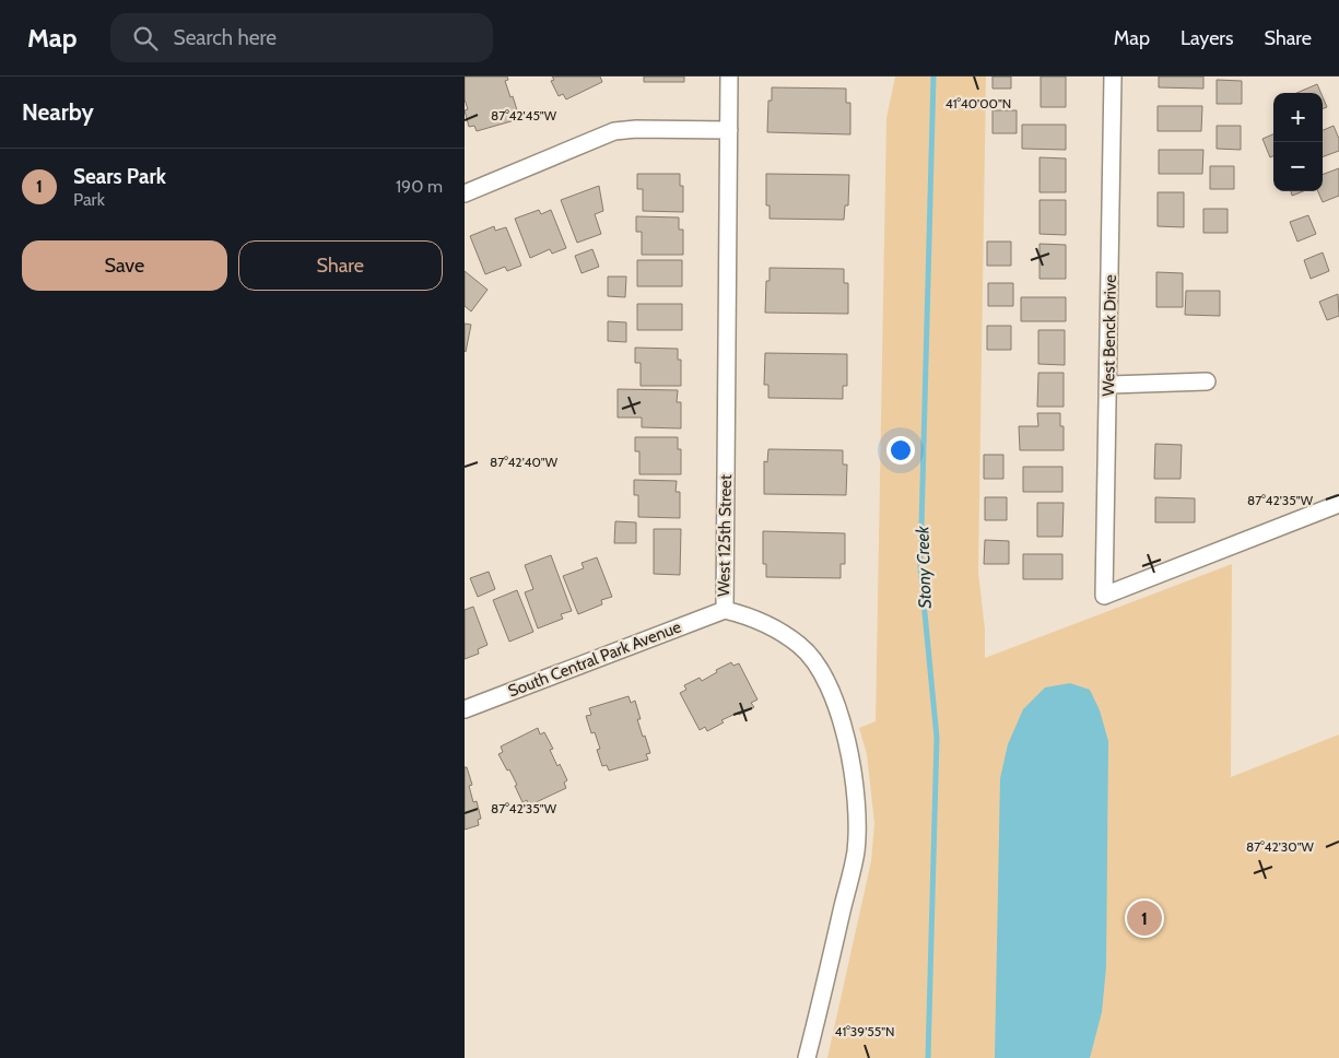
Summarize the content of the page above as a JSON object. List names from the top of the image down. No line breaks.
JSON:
{"streets":{"street":["West Benck Drive","West 125th Street","South Central Park Avenue"]},"crossings":[["West 125th Street","South Central Park Avenue"]],"water":["Stony Creek"],"page":{"header":"Map","search":"Search here","nav":["Map","Layers","Share"],"heading":"Nearby","map_buttons":["+","−"],"list":[{"mark":"1","name":"Sears Park","note":"Park","value":"190 m"}],"buttons":["Save","Share"],"pins":"1"},"coordinates":["41°40'00\"N","87°42'45\"W","87°42'40\"W","87°42'35\"W","87°42'30\"W","41°39'55\"N"]}
